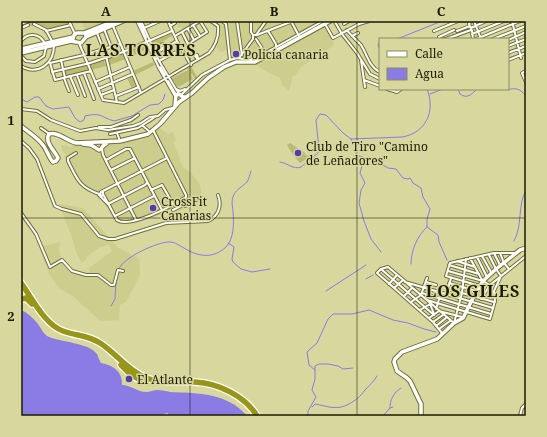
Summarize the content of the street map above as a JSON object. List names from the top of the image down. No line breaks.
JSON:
{"districts":["LAS TORRES","LOS GILES"],"places":["Policía canaria","Club de Tiro \"Camino de Leñadores\"","CrossFit Canarias","El Atlante"],"legend":["Calle","Agua"],"grid":{"columns":["A","B","C"],"rows":["1","2"]}}
